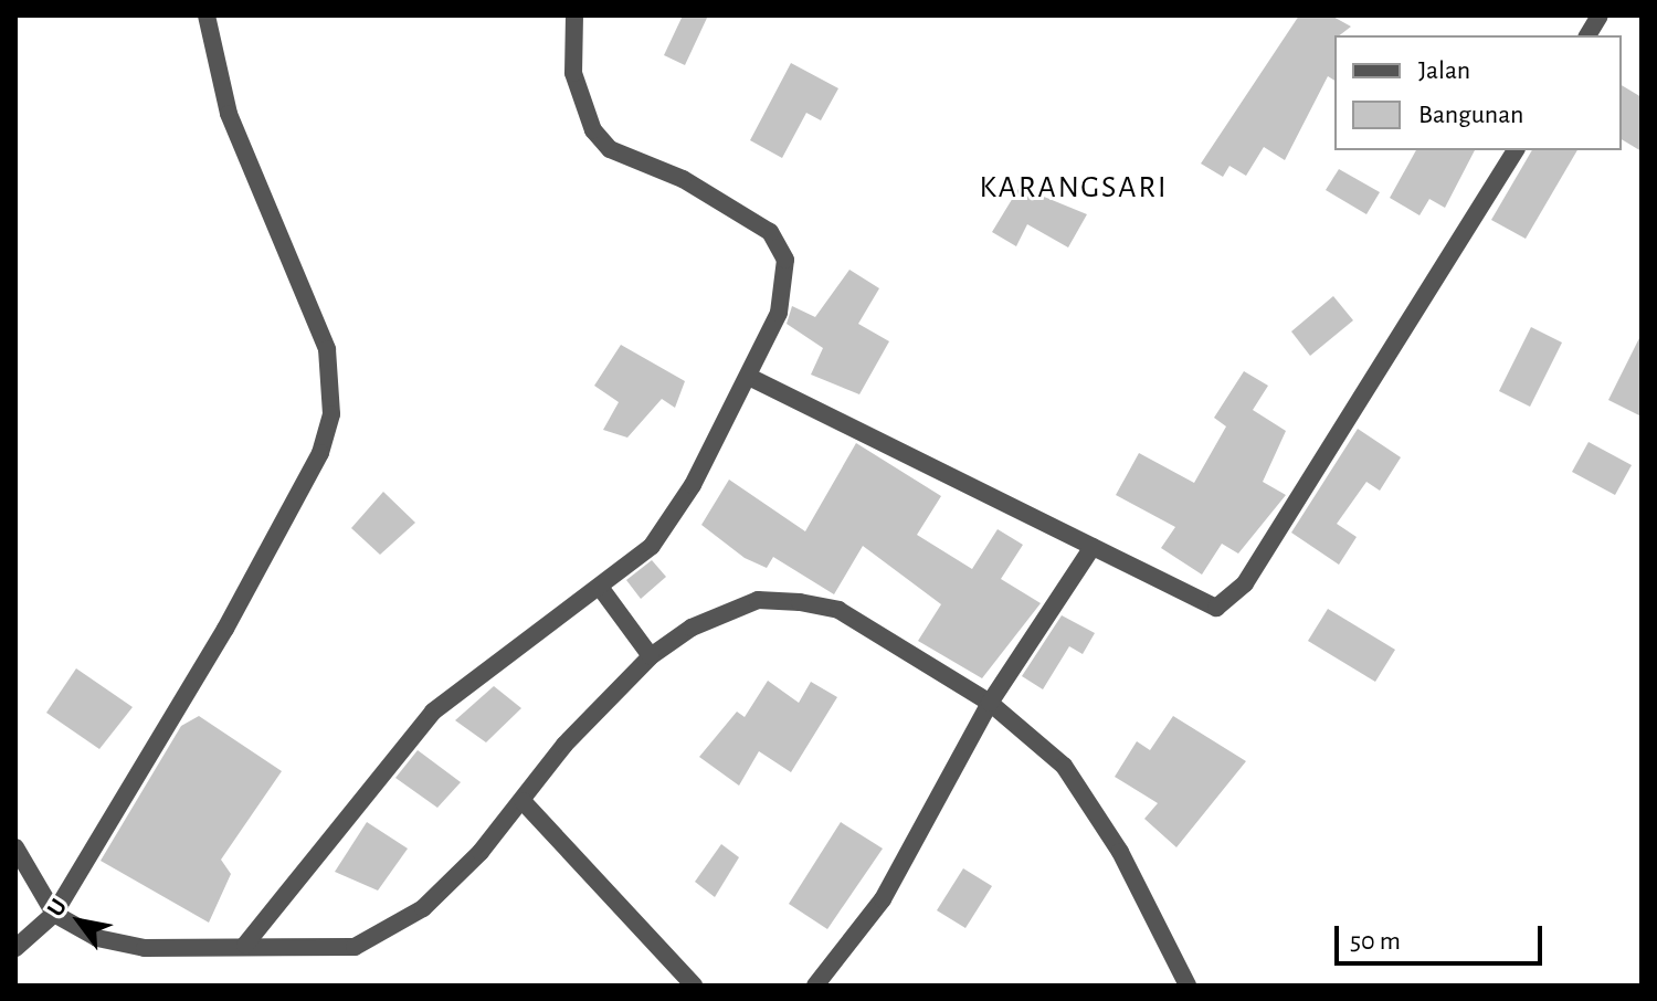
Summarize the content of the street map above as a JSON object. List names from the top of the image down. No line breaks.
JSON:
{"districts":["KARANGSARI"],"legend":["Jalan","Bangunan"],"scale_bar":"50 m","north":"top left"}
